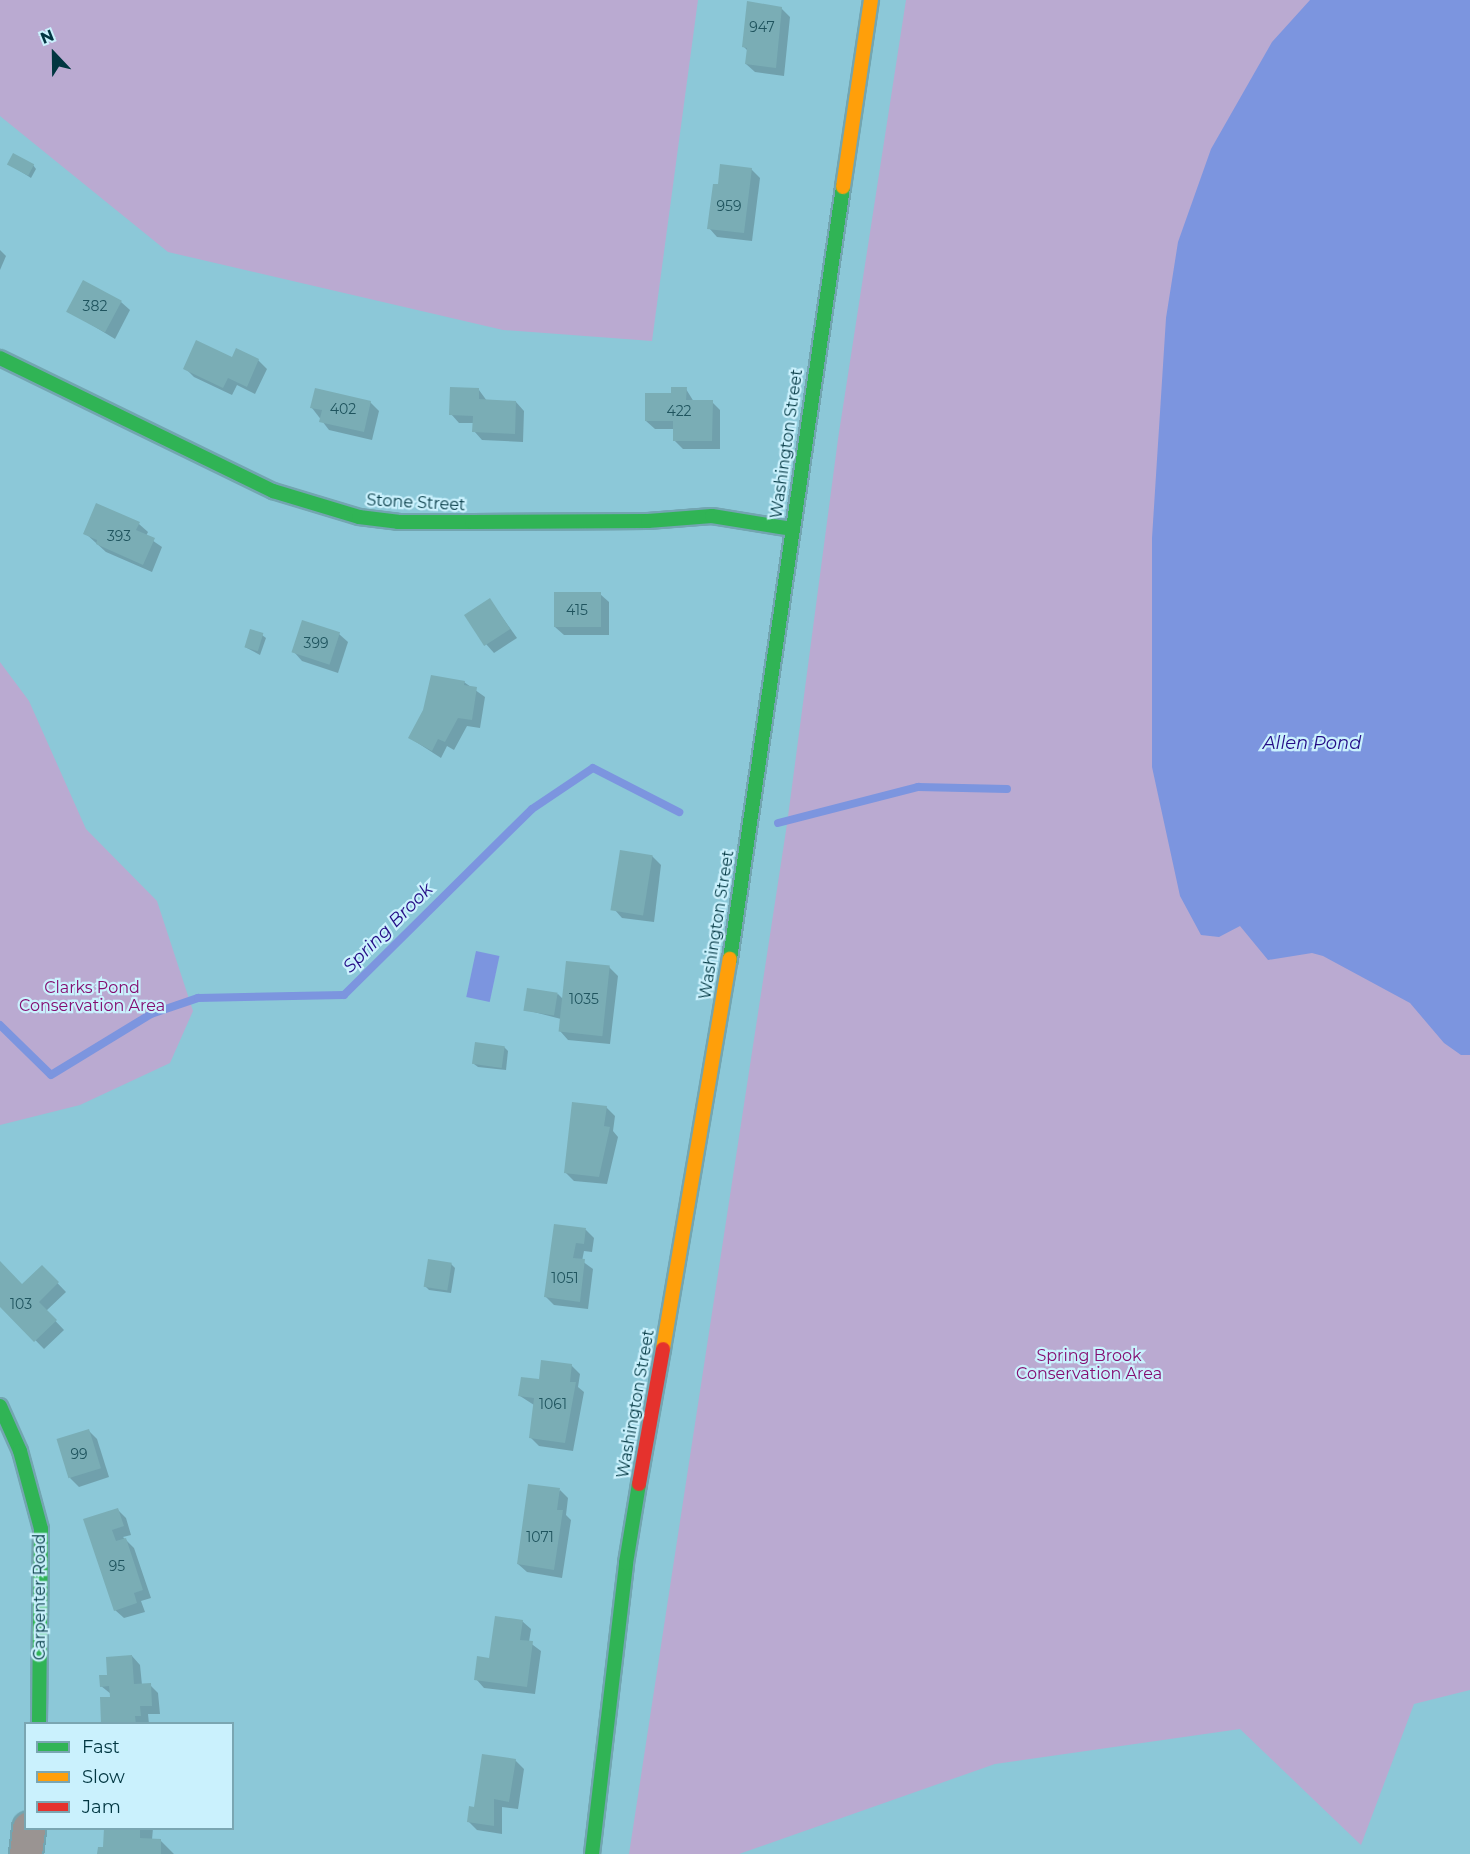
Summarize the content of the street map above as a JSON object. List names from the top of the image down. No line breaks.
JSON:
{"streets":{"main road":["Washington Street","Stone Street","Carpenter Road"]},"crossings":[["Washington Street","Stone Street"]],"water":["Allen Pond","Spring Brook"],"parks":["Clarks Pond Conservation Area","Spring Brook Conservation Area"],"house_numbers":["947","959","382","402","422","393","415","399","1035","1051","103","1061","99","1071","95"],"legend":["Fast","Slow","Jam"],"north":"top"}
